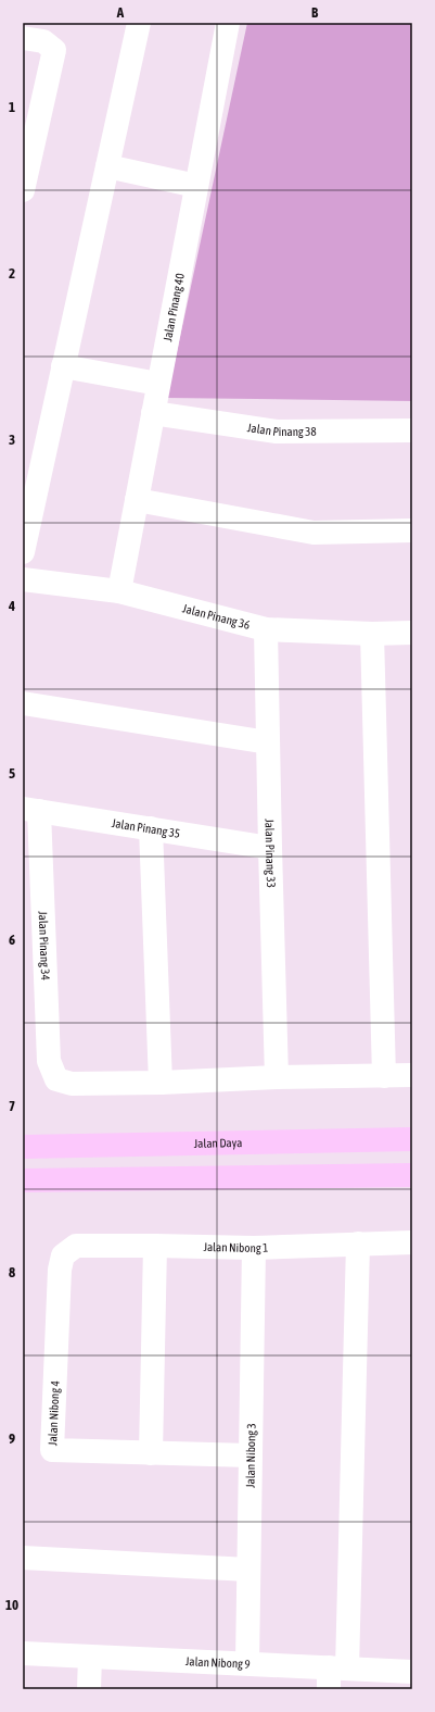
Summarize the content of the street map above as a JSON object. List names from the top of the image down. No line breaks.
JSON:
{"streets":{"main road":["Jalan Daya"],"street":["Jalan Pinang 40","Jalan Pinang 38","Jalan Pinang 36","Jalan Pinang 35","Jalan Pinang 33","Jalan Pinang 34","Jalan Nibong 1","Jalan Nibong 4","Jalan Nibong 3","Jalan Nibong 9"]},"crossings":[["Jalan Pinang 40","Jalan Pinang 38"],["Jalan Pinang 40","Jalan Pinang 36"],["Jalan Pinang 36","Jalan Pinang 33"],["Jalan Pinang 35","Jalan Pinang 33"],["Jalan Pinang 35","Jalan Pinang 34"],["Jalan Nibong 1","Jalan Nibong 4"],["Jalan Nibong 1","Jalan Nibong 3"],["Jalan Nibong 4","Jalan Nibong 3"],["Jalan Nibong 3","Jalan Nibong 9"]],"grid":{"columns":["A","B"],"rows":["1","2","3","4","5","6","7","8","9","10"]}}
